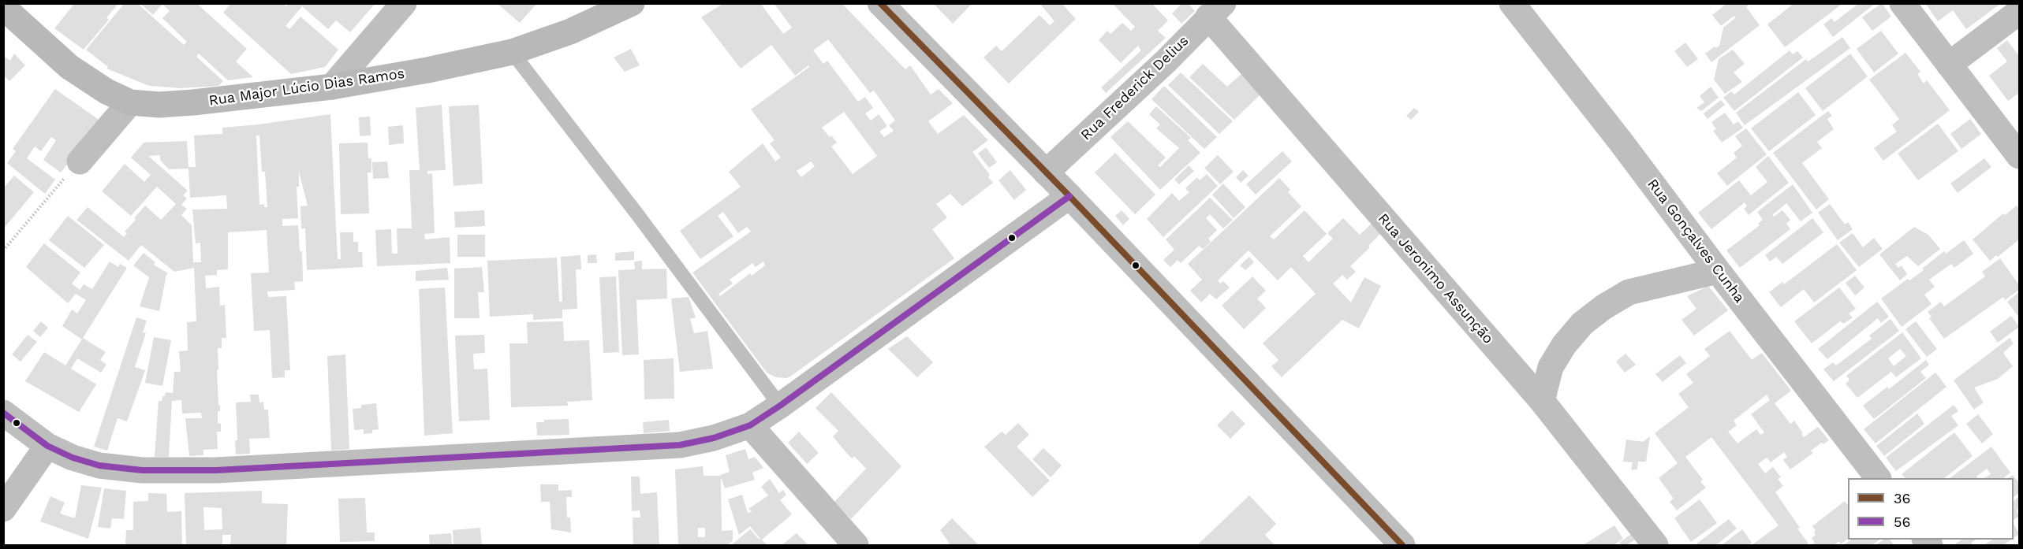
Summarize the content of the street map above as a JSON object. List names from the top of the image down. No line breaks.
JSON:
{"streets":{"main road":["Rua Major Lúcio Dias Ramos"],"street":["Rua Frederick Delius","Rua Gonçalves Cunha","Rua Jeronimo Assunção"]},"crossings":[["Rua Frederick Delius","Rua Jeronimo Assunção"]],"lines":["transit line 36","transit line 56"],"legend":["36","56"]}
